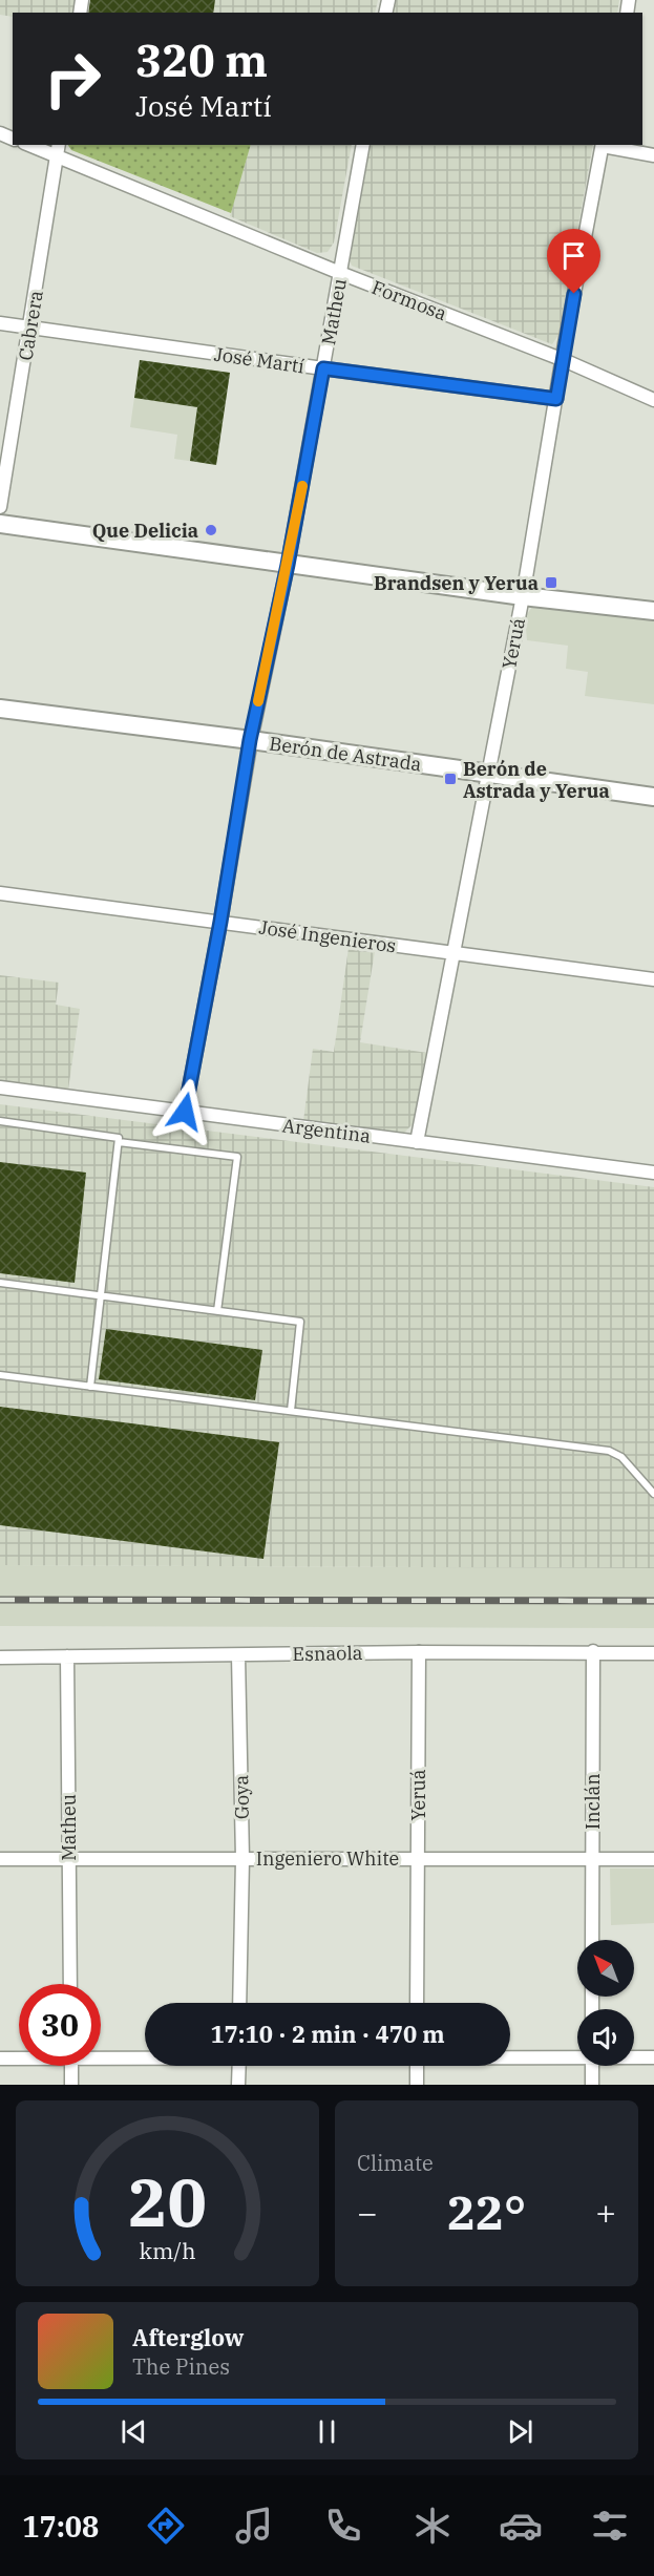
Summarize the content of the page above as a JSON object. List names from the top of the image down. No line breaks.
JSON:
{"streets":{"street":["Formosa","Matheu","Cabrera","José Martí","Yeruá","Berón de Astrada","José Ingenieros","Argentina","Esnaola","Goya","Inclán","Ingeniero White"]},"crossings":[["Formosa","Matheu"],["Formosa","Cabrera"],["Formosa","Yeruá"],["Matheu","José Martí"],["Matheu","Berón de Astrada"],["Matheu","José Ingenieros"],["Matheu","Argentina"],["Matheu","Esnaola"],["Matheu","Ingeniero White"],["Cabrera","José Martí"],["José Martí","Yeruá"],["Yeruá","Berón de Astrada"],["Yeruá","José Ingenieros"],["Yeruá","Argentina"],["Yeruá","Esnaola"],["Yeruá","Ingeniero White"],["Esnaola","Goya"],["Esnaola","Inclán"],["Goya","Ingeniero White"],["Inclán","Ingeniero White"]],"places":{"other":["Que Delicia"],"transit":["Brandsen y Yerua","Berón de Astrada y Yerua"]},"north":"top left","page":{"turn":["320 m","José Martí"],"limit":"30","trip":"17:10 · 2 min · 470 m","tile":"Climate","heat":["−","22°","+"],"song":["Afterglow","The Pines"],"tabs":"17:08","gauge":["20","km/h"]}}
